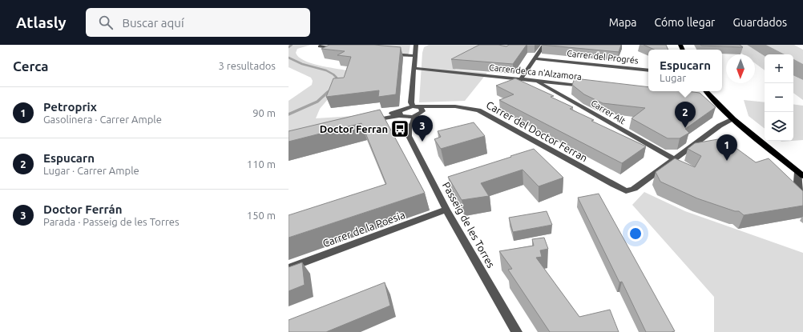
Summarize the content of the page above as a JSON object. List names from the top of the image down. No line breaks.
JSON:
{"streets":{"street":["Carrer del Progrés","Carrer de ca n'Alzamora","Carrer Alt","Carrer del Doctor Ferran","Passeig de les Torres","Carrer de la Poesia"]},"crossings":[["Carrer de ca n'Alzamora","Carrer Alt"],["Carrer Alt","Carrer del Doctor Ferran"],["Passeig de les Torres","Carrer de la Poesia"]],"places":{"bus stop":["Doctor Ferran"]},"north":"bottom","page":{"header":"Atlasly","search":"Buscar aquí","nav":["Mapa","Cómo llegar","Guardados"],"heading":["Cerca","3 resultados"],"popup":["Espucarn","Lugar"],"map_buttons":["+","−"],"list":[{"mark":"1","name":"Petroprix","note":"Gasolinera · Carrer Ample","value":"90 m"},{"mark":"2","name":"Espucarn","note":"Lugar · Carrer Ample","value":"110 m"},{"mark":"3","name":"Doctor Ferrán","note":"Parada · Passeig de les Torres","value":"150 m"}],"pins":["2","3","1"]}}
